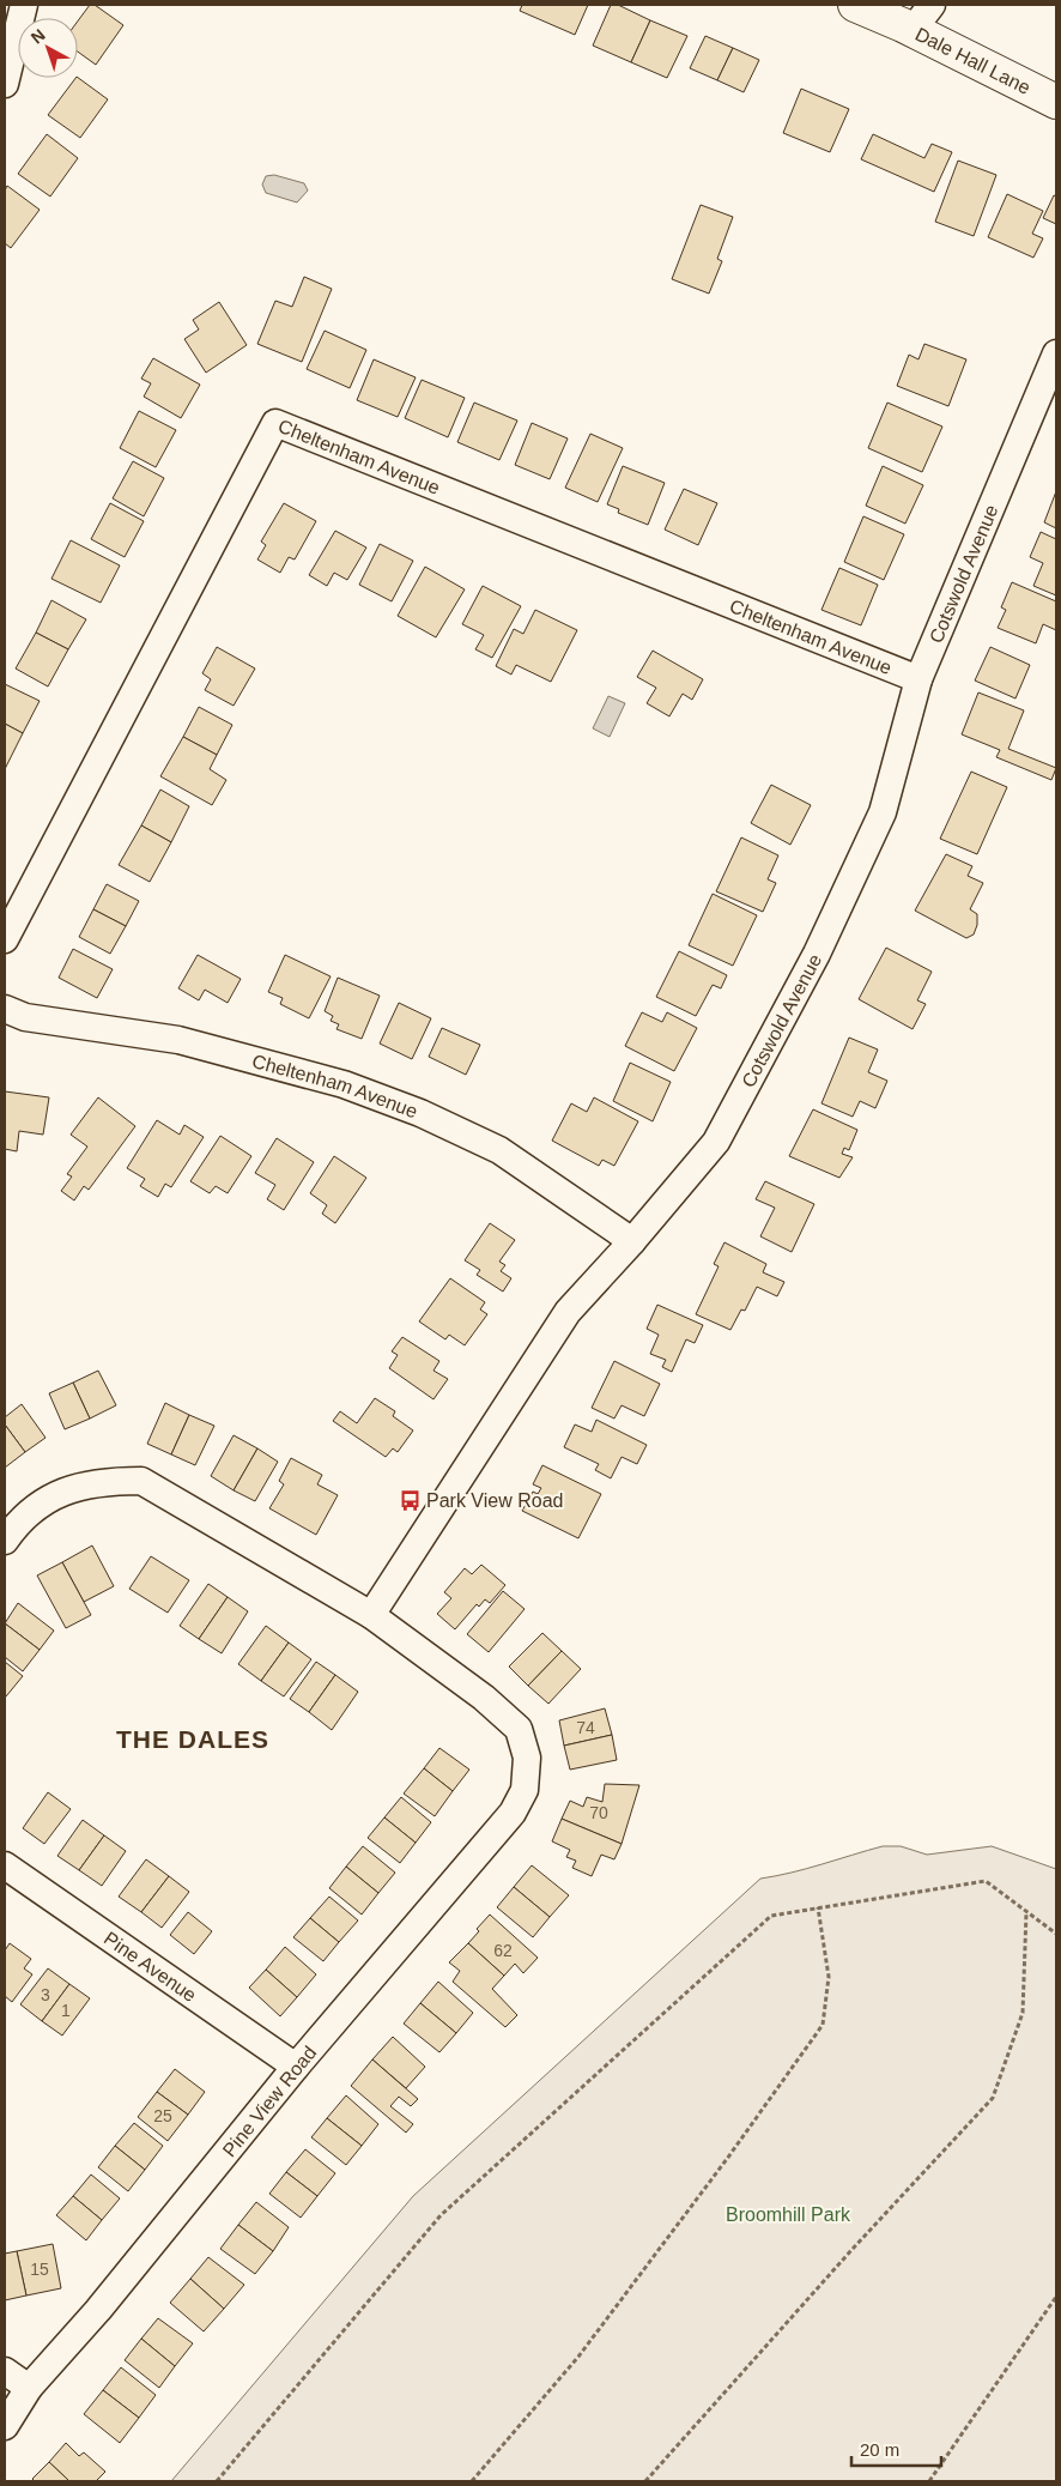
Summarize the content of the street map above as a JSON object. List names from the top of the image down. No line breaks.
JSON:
{"streets":{"street":["Dale Hall Lane","Cheltenham Avenue","Cotswold Avenue","Pine Avenue","Pine View Road"]},"crossings":[["Cheltenham Avenue","Cotswold Avenue"],["Cotswold Avenue","Pine View Road"],["Pine Avenue","Pine View Road"]],"districts":["THE DALES"],"parks":["Broomhill Park"],"places":{"bus stop":["Park View Road"]},"house_numbers":["74","70","62","3","1","25","15"],"scale_bar":"20 m","north":"top left"}
